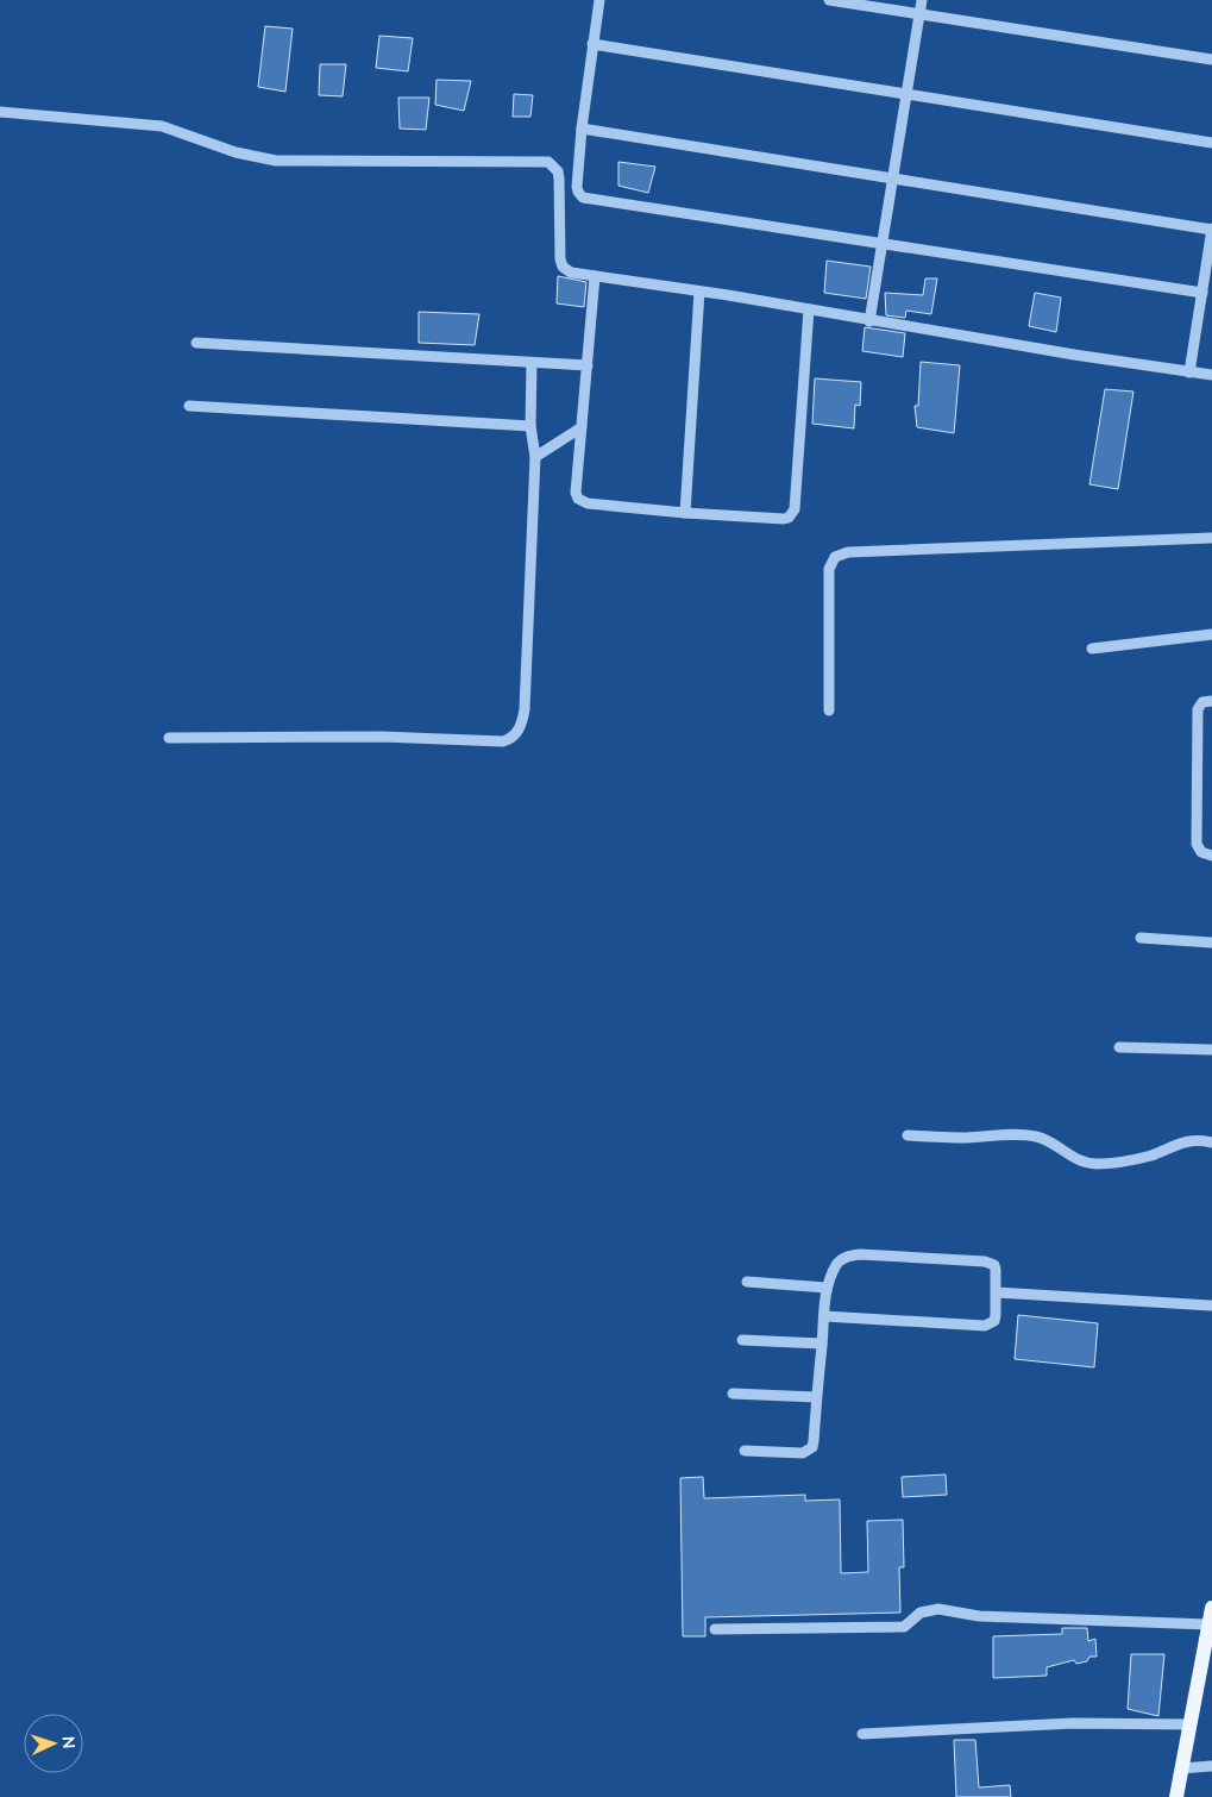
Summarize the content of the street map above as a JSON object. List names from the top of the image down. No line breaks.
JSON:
{"north":"right"}
